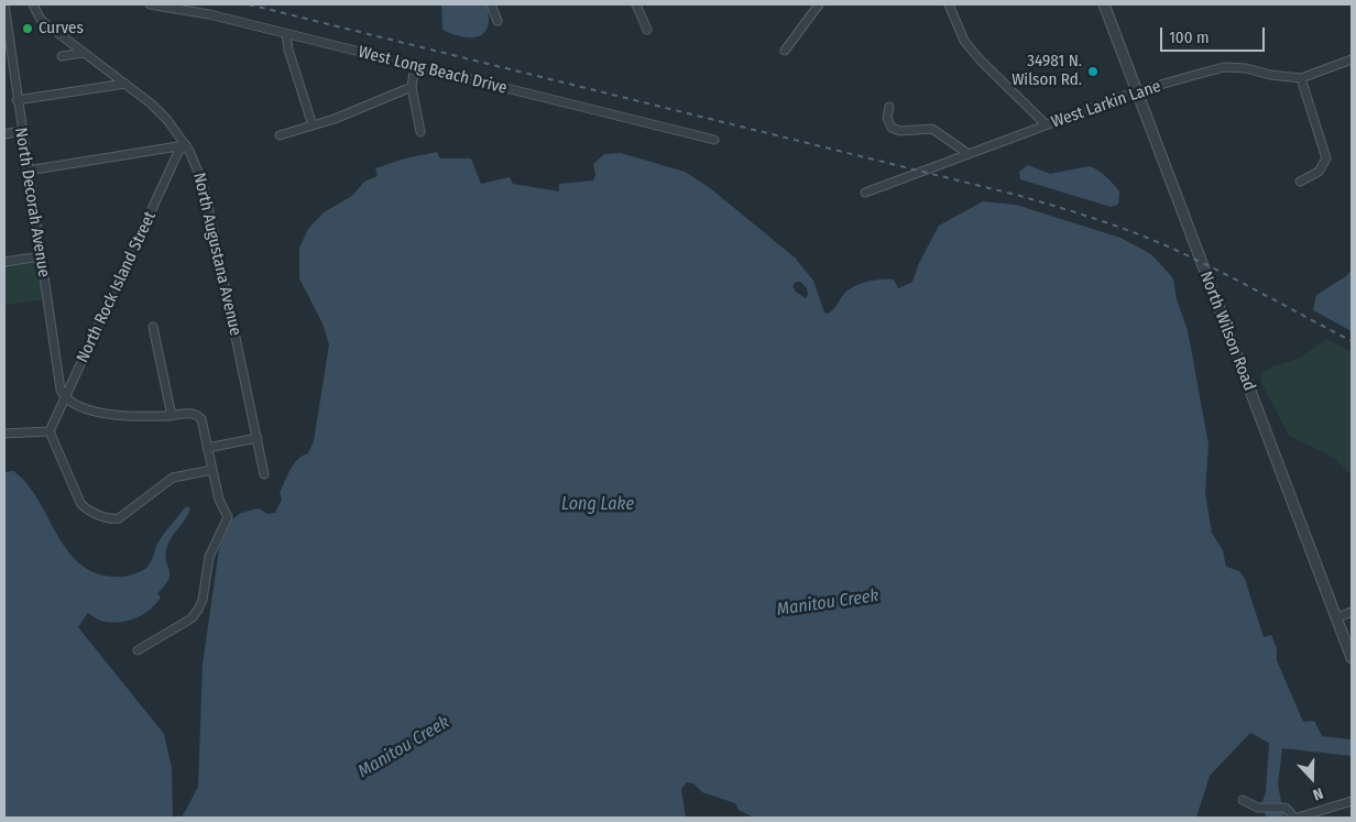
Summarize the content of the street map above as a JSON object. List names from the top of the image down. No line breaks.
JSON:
{"streets":{"street":["West Long Beach Drive","West Larkin Lane","North Decorah Avenue","North Augustana Avenue","North Rock Island Street","North Wilson Road"]},"crossings":[["West Larkin Lane","North Wilson Road"],["North Decorah Avenue","North Rock Island Street"],["North Augustana Avenue","North Rock Island Street"]],"water":["Long Lake","Manitou Creek"],"places":["Curves","34981 N. Wilson Rd."],"scale_bar":"100 m","north":"bottom"}
